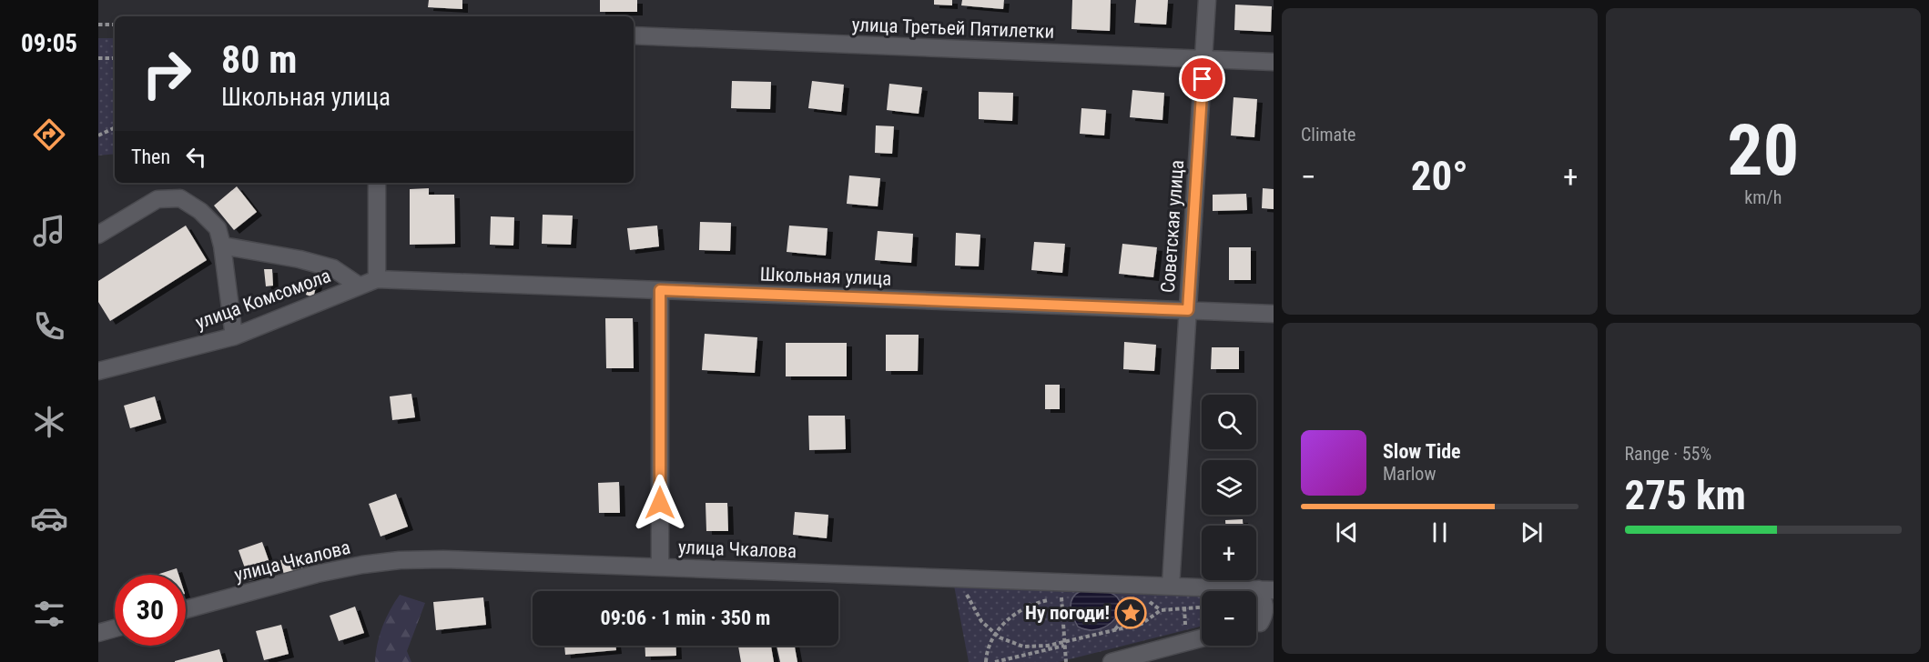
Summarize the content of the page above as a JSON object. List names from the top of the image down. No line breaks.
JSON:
{"streets":{"street":["улица Третьей Пятилетки","Советская улица","Школьная улица","улица Комсомола","улица Чкалова"]},"crossings":[["улица Третьей Пятилетки","Советская улица"],["Советская улица","Школьная улица"],["Советская улица","улица Чкалова"],["Школьная улица","улица Комсомола"]],"places":{"place":["Ну погоди!"]},"page":{"tabs":"09:05","tile":["Climate",["20","km/h"],["Range · 55%","275 km"]],"turn":["80 m","Школьная улица"],"then":"Then","heat":["−","20°","+"],"map_buttons":["+","−"],"song":["Slow Tide","Marlow"],"limit":"30","trip":"09:06 · 1 min · 350 m"}}
